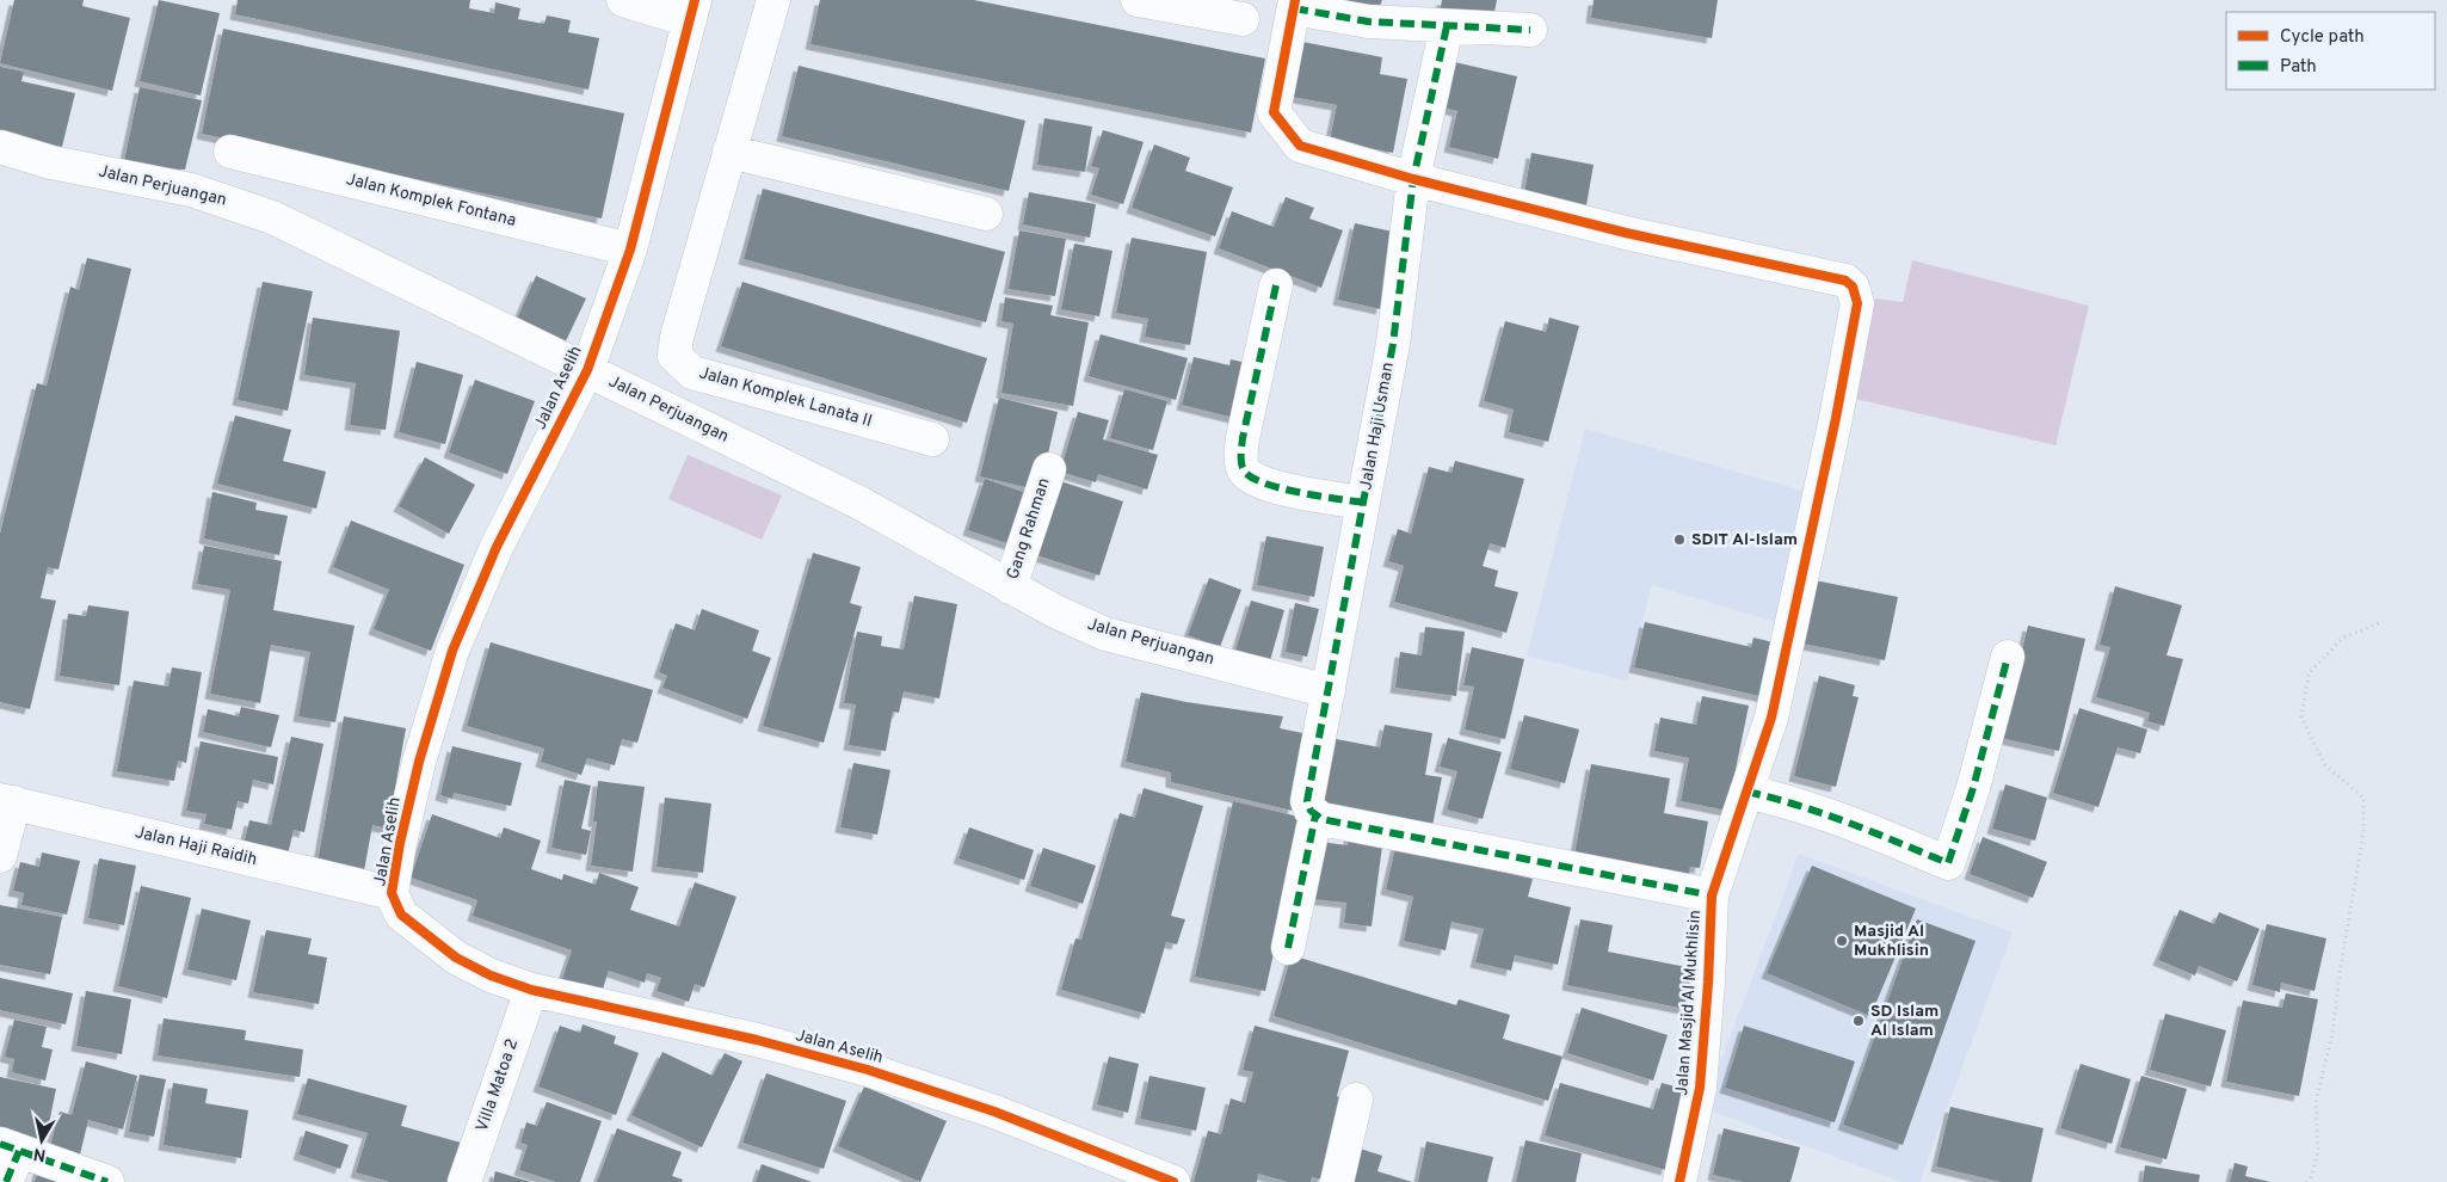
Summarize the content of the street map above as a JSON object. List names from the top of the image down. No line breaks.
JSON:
{"streets":{"street":["Jalan Perjuangan","Jalan Komplek Fontana","Jalan Aselih","Jalan Komplek Lanata II","Jalan Haji Usman","Gang Rahman","Jalan Haji Raidih","Jalan Masjid Al Mukhlisin","Villa Matoa 2"]},"crossings":[["Jalan Perjuangan","Jalan Aselih"],["Jalan Perjuangan","Jalan Haji Usman"],["Jalan Perjuangan","Gang Rahman"],["Jalan Komplek Fontana","Jalan Aselih"],["Jalan Aselih","Jalan Haji Raidih"],["Jalan Aselih","Villa Matoa 2"],["Jalan Haji Usman","Jalan Masjid Al Mukhlisin"]],"places":["SDIT Al-Islam","Masjid Al Mukhlisin","SD Islam Al Islam"],"legend":["Cycle path","Path"],"north":"bottom"}
